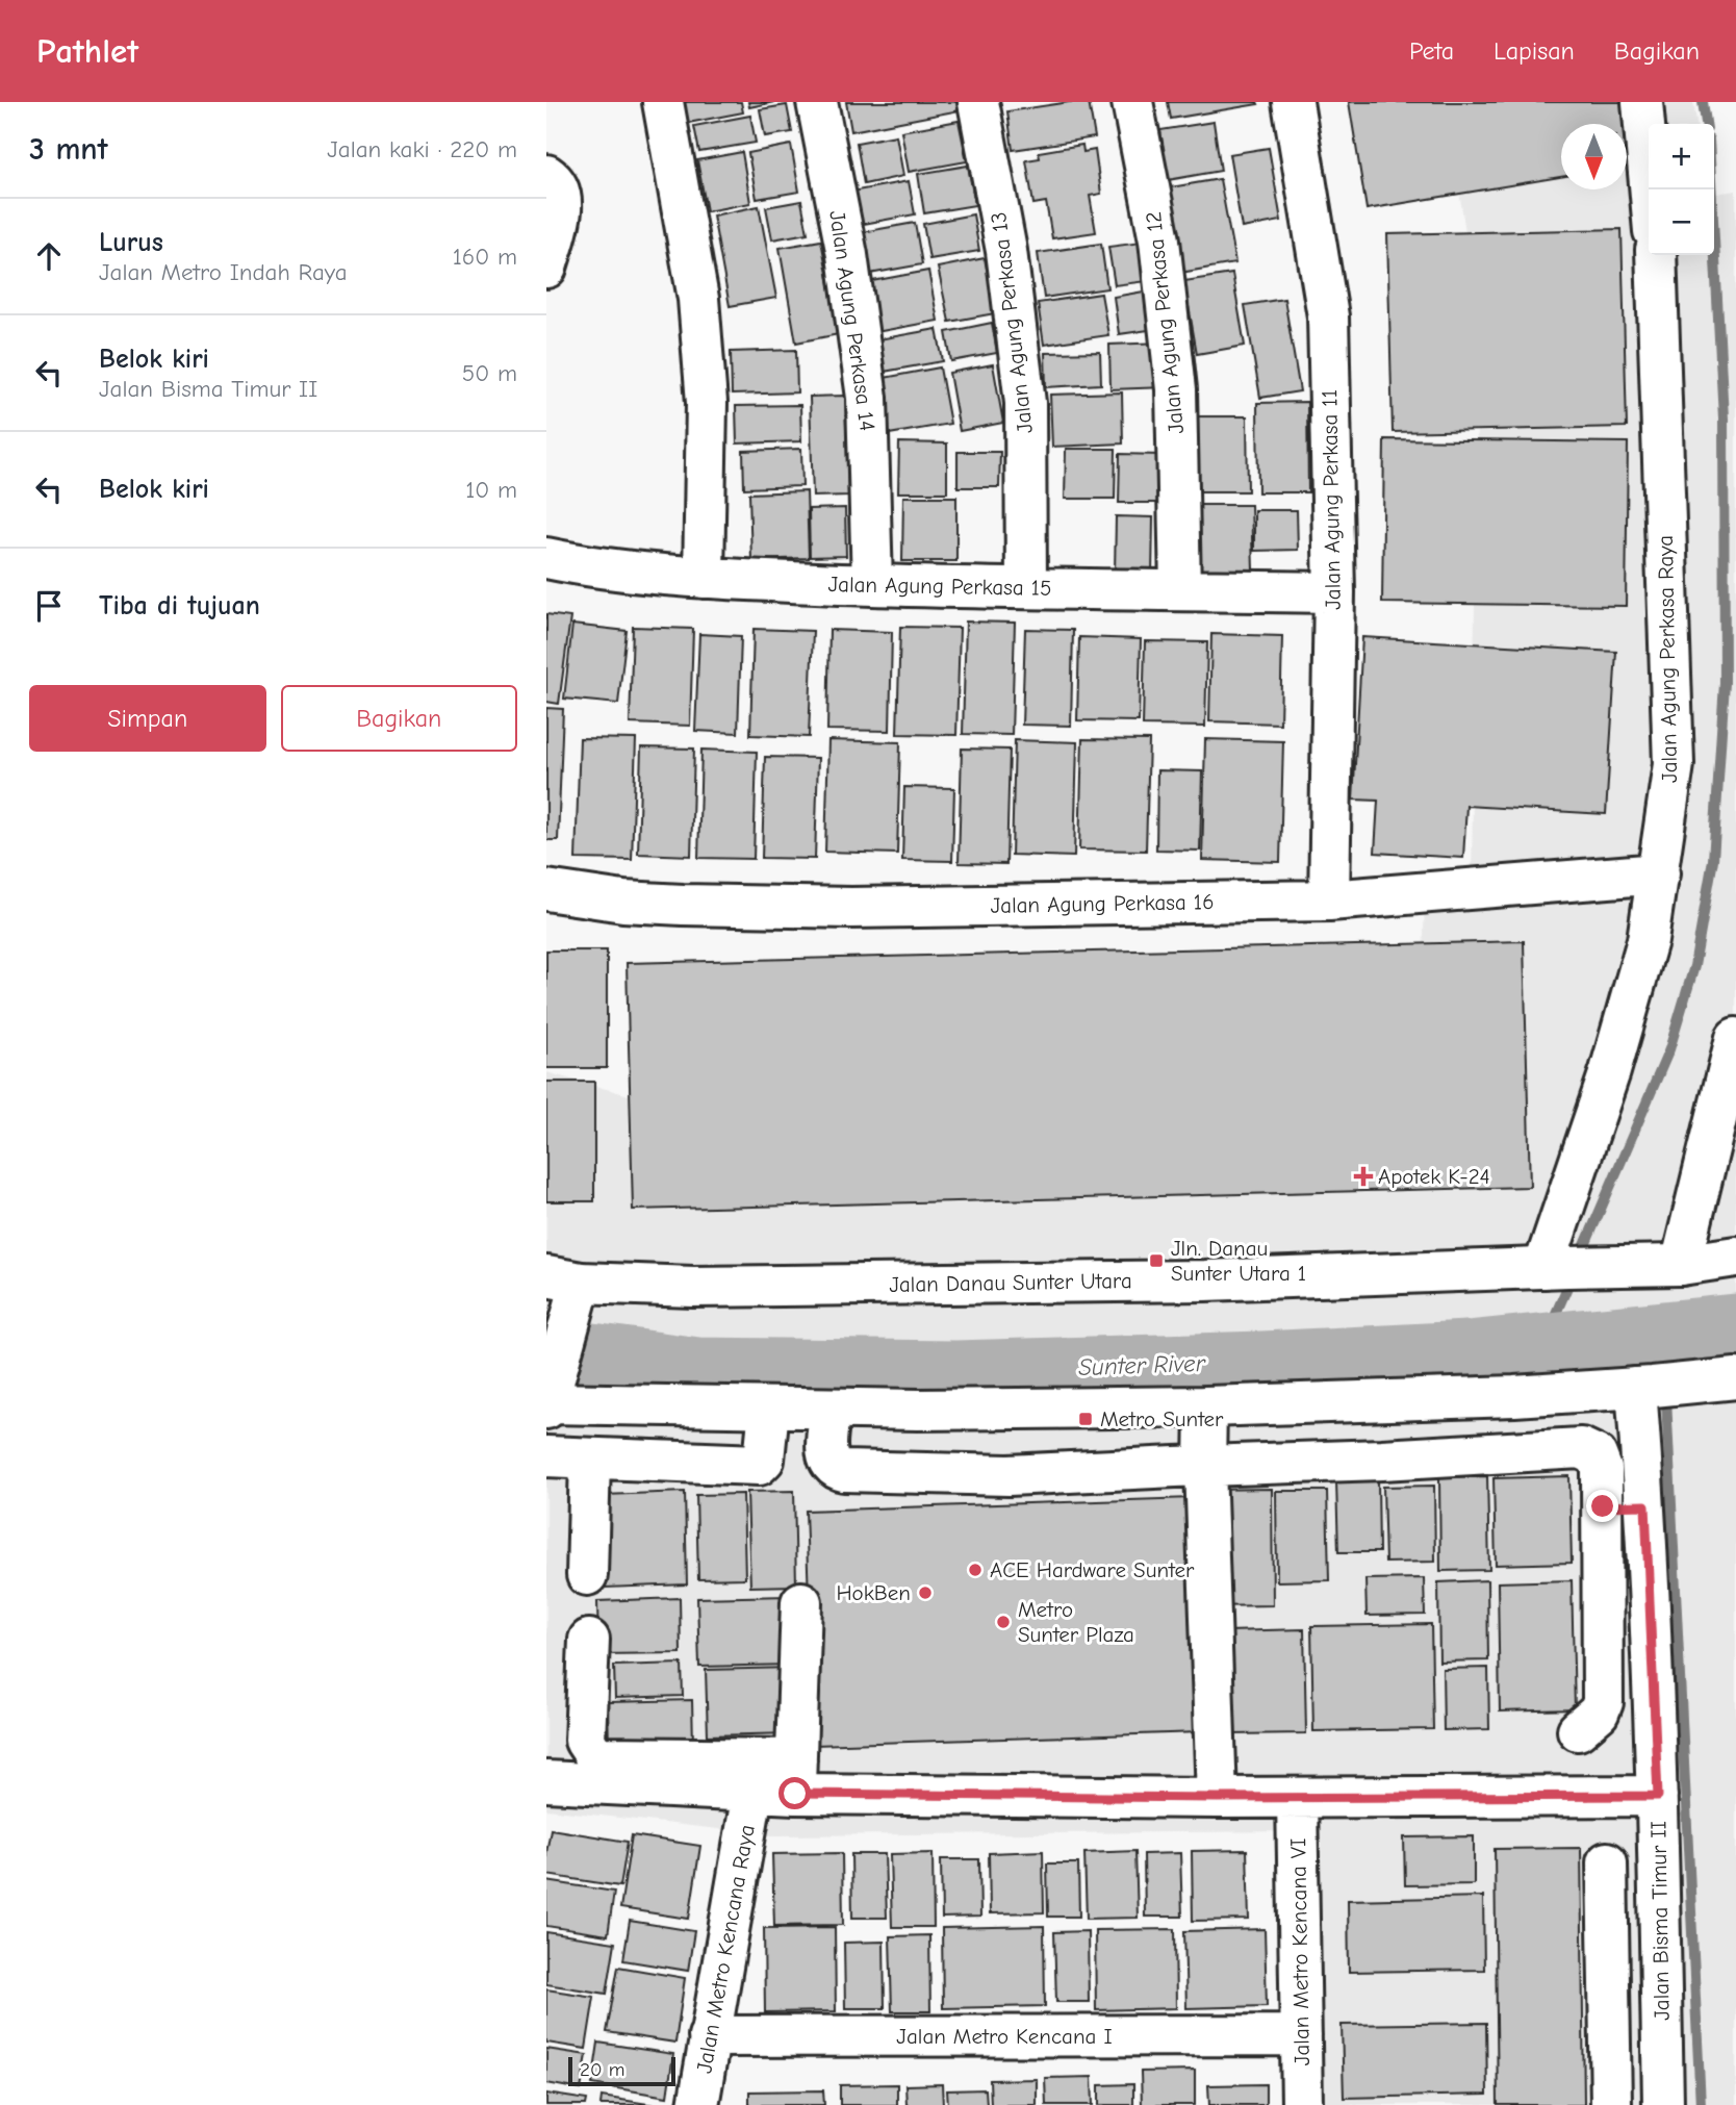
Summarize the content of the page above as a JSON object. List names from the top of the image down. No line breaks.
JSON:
{"streets":{"street":["Jalan Agung Perkasa 14","Jalan Agung Perkasa 13","Jalan Agung Perkasa 12","Jalan Agung Perkasa 11","Jalan Agung Perkasa 15","Jalan Agung Perkasa Raya","Jalan Agung Perkasa 16","Jalan Danau Sunter Utara","Jalan Bisma Timur II","Jalan Metro Kencana Raya","Jalan Metro Kencana VI","Jalan Metro Kencana I"]},"crossings":[["Jalan Agung Perkasa 14","Jalan Agung Perkasa 15"],["Jalan Agung Perkasa 13","Jalan Agung Perkasa 15"],["Jalan Agung Perkasa 12","Jalan Agung Perkasa 15"],["Jalan Agung Perkasa 11","Jalan Agung Perkasa 15"],["Jalan Agung Perkasa 11","Jalan Agung Perkasa 16"],["Jalan Agung Perkasa Raya","Jalan Agung Perkasa 16"],["Jalan Agung Perkasa Raya","Jalan Danau Sunter Utara"],["Jalan Metro Kencana Raya","Jalan Metro Kencana I"],["Jalan Metro Kencana VI","Jalan Metro Kencana I"]],"water":["Sunter River"],"places":{"health":["Apotek K-24"],"transit":["Jln. Danau Sunter Utara 1","Metro Sunter"],"other":["ACE Hardware Sunter","HokBen","Metro Sunter Plaza"]},"scale_bar":"20 m","north":"bottom","page":{"header":"Pathlet","nav":["Peta","Lapisan","Bagikan"],"heading":["3 mnt","Jalan kaki · 220 m"],"map_buttons":["+","−"],"list":[["Lurus","Jalan Metro Indah Raya","160 m"],["Belok kiri","Jalan Bisma Timur II","50 m"],["Belok kiri","10 m"],"Tiba di tujuan"],"buttons":["Simpan","Bagikan"],"scale":"20 m"}}
